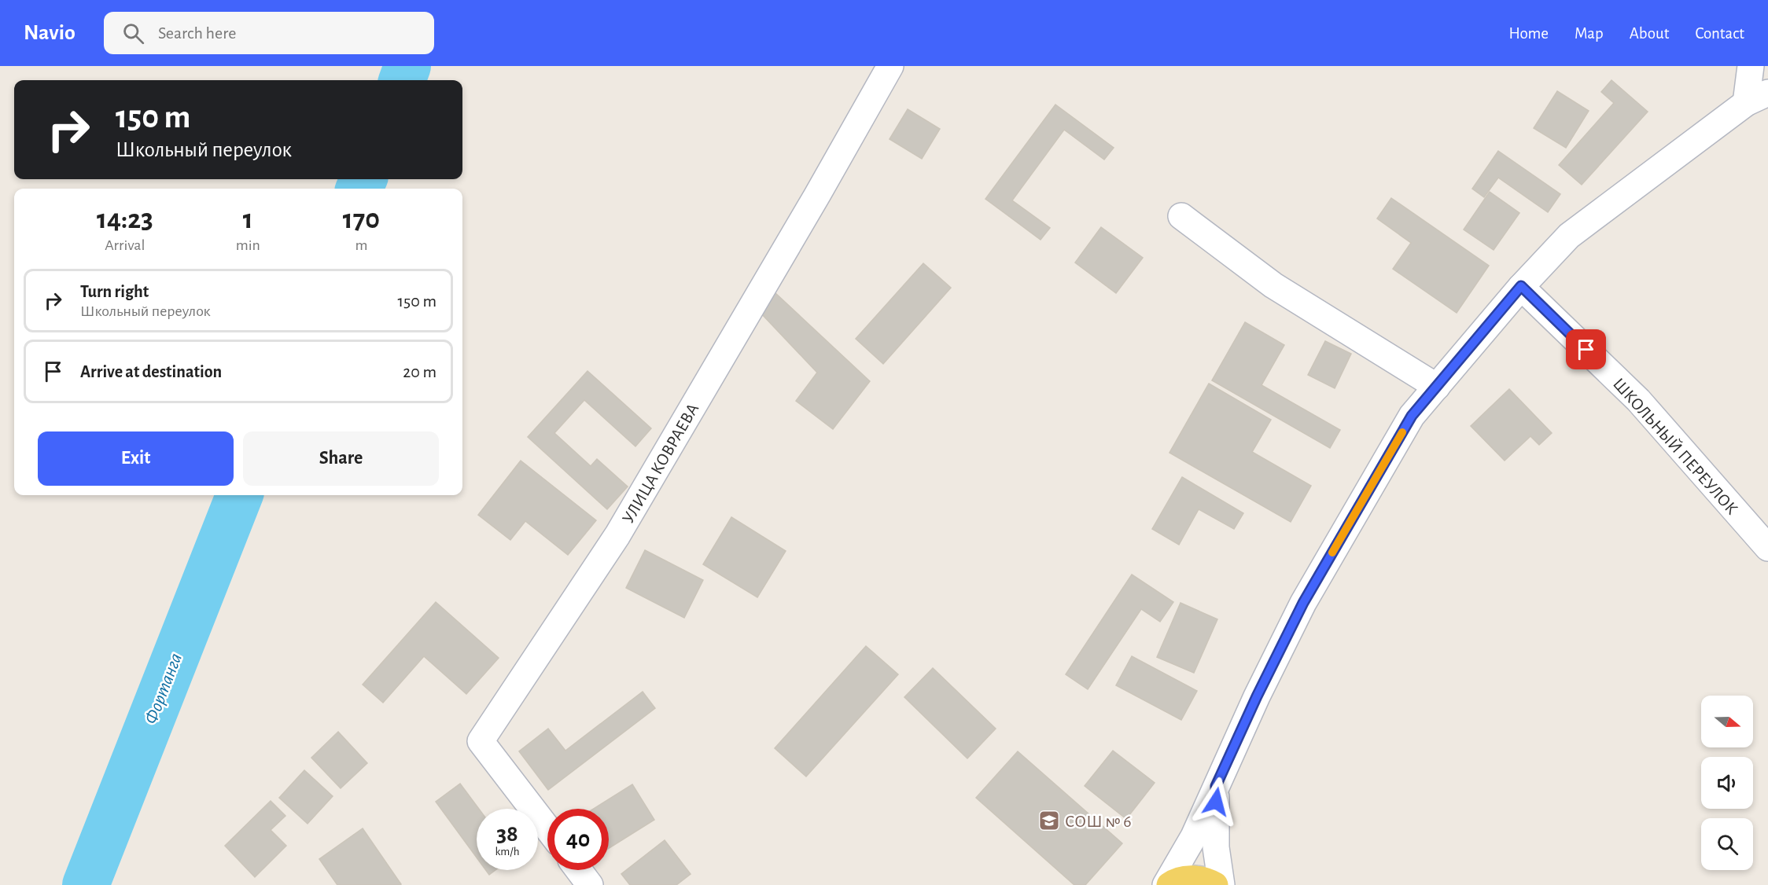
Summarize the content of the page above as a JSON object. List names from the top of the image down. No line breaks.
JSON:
{"streets":{"street":["ШКОЛЬНЫЙ ПЕРЕУЛОК","УЛИЦА КОВРАЕВА"]},"water":["Фортанга"],"places":{"school or university":["СОШ № 6"]},"north":"right","page":{"header":"Navio","search":"Search here","nav":["Home","Map","About","Contact"],"turn":["150 m","Школьный переулок"],"eta":["14:23","Arrival","1","min","170","m"],"list":[{"name":"Turn right","note":"Школьный переулок","value":"150 m"},{"name":"Arrive at destination","value":"20 m"}],"buttons":["Exit","Share"],"speed":"38 km/h","limit":"40"}}
